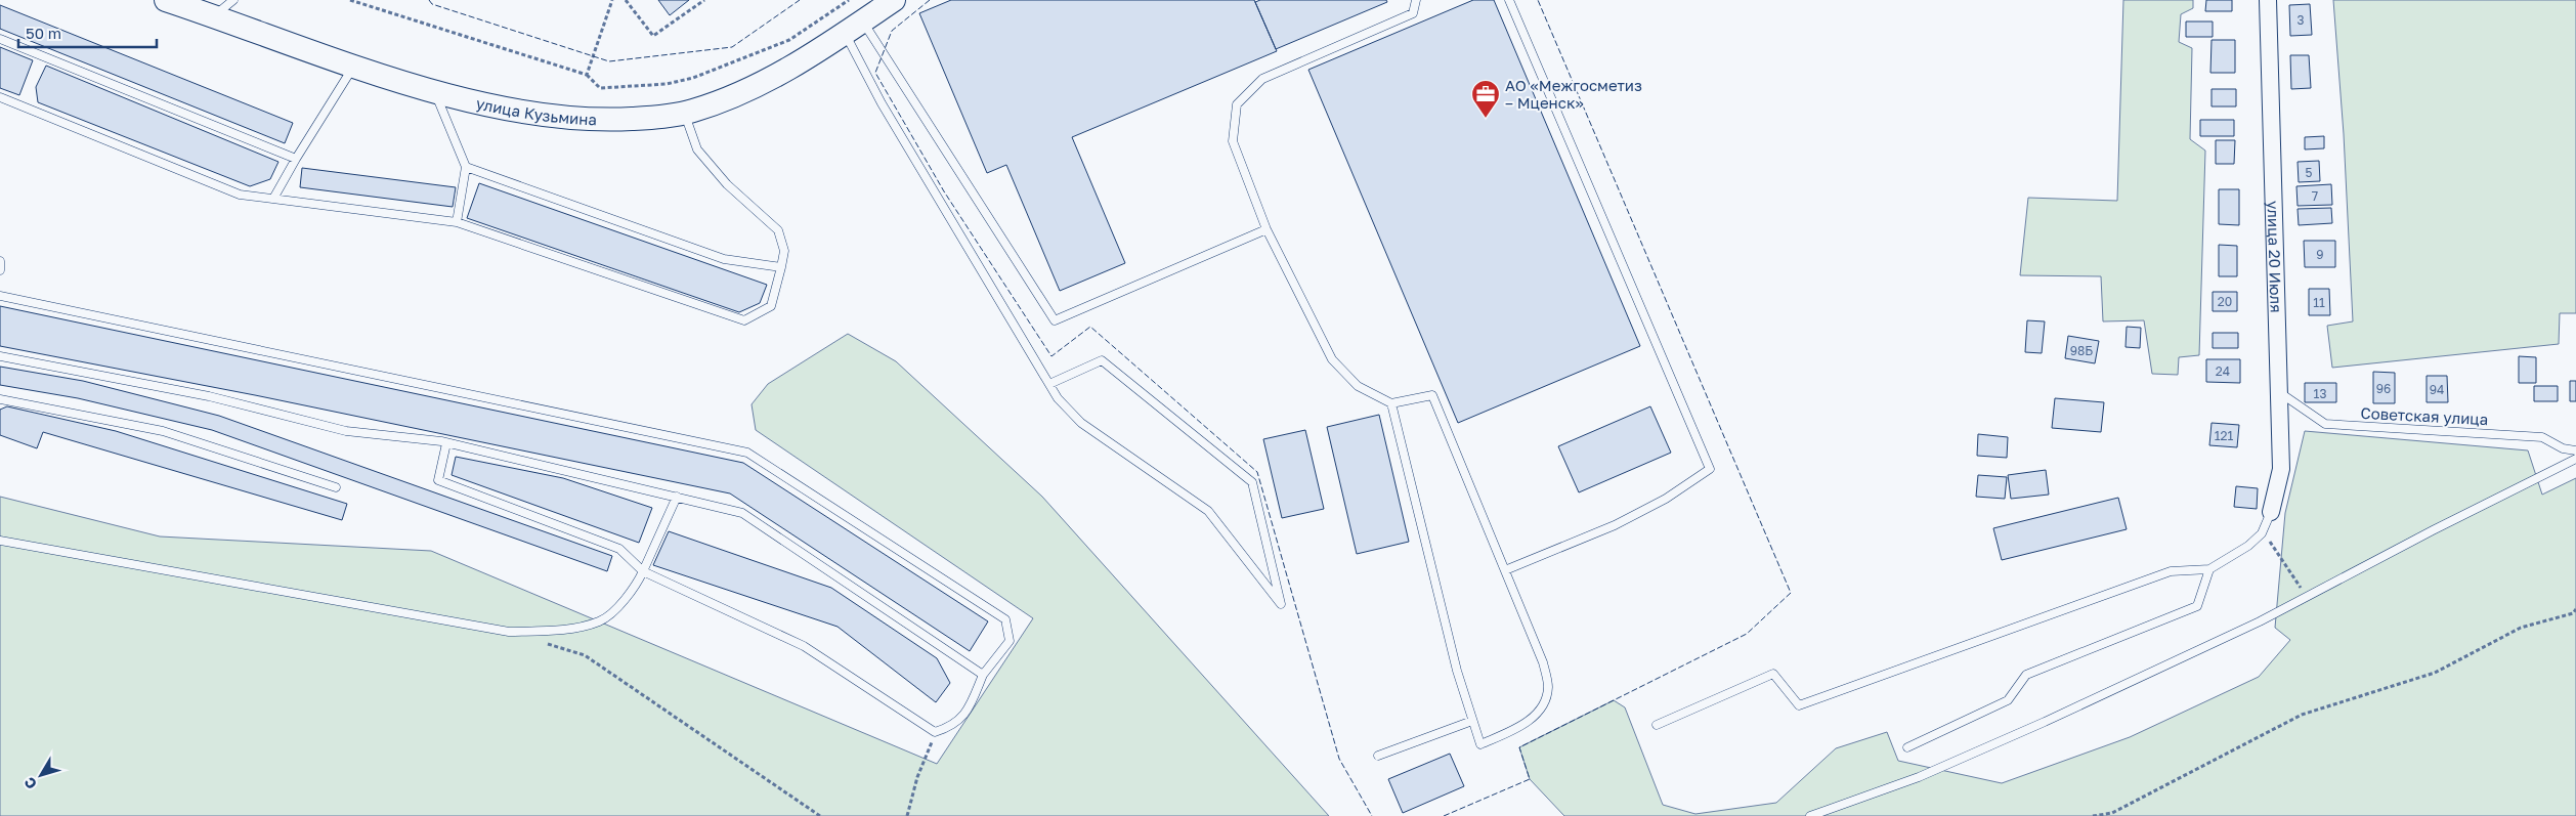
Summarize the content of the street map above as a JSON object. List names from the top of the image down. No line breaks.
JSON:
{"streets":{"main road":["улица Кузьмина"],"street":["улица 20 Июля"],"lane":["Советская улица"]},"crossings":[["улица 20 Июля","Советская улица"]],"places":{"office":["АО «Межгосметиз – Мценск»"]},"house_numbers":["3","5","7","9","20","11","98Б","24","96","94","13","121"],"scale_bar":"50 m","north":"bottom left"}
